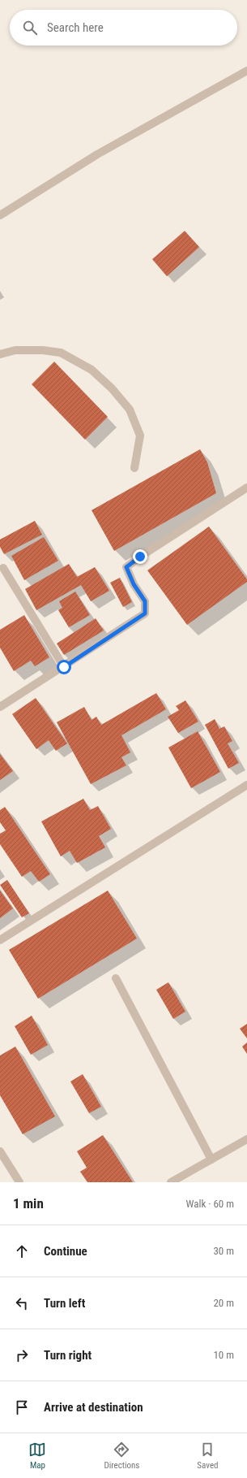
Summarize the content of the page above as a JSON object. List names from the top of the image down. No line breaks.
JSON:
{"page":{"search":"Search here","heading":["1 min","Walk · 60 m"],"list":[["Continue","30 m"],["Turn left","20 m"],["Turn right","10 m"],"Arrive at destination"],"nav":["Map","Directions","Saved"]}}
